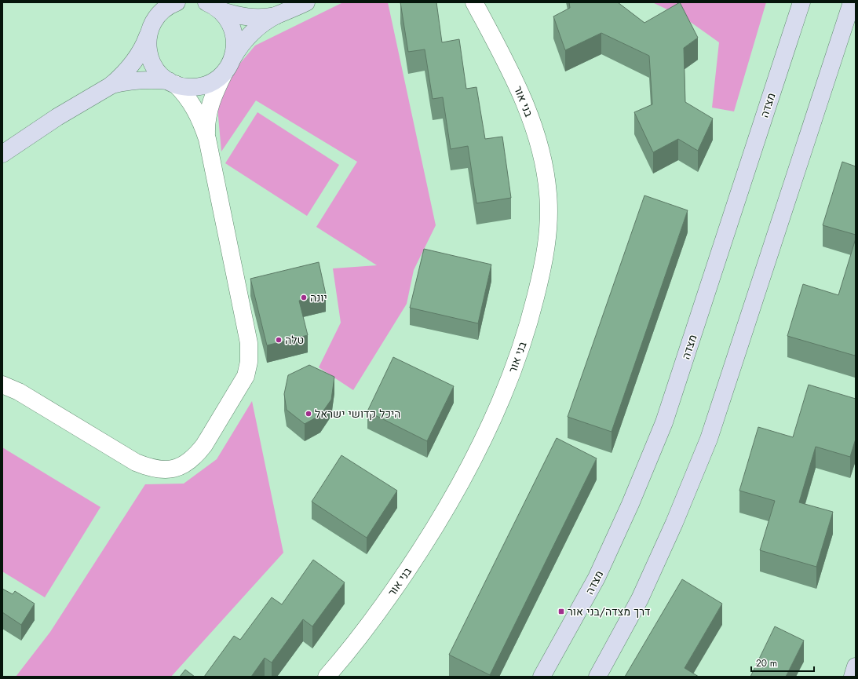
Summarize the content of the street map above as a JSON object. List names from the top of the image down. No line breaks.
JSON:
{"streets":{"main road":["מצדה"],"street":["בני אור"]},"places":{"other":["יונה","טלה","היכל קדושי ישראל"],"transit":["דרך מצדה/בני אור"]},"scale_bar":"20 m"}
